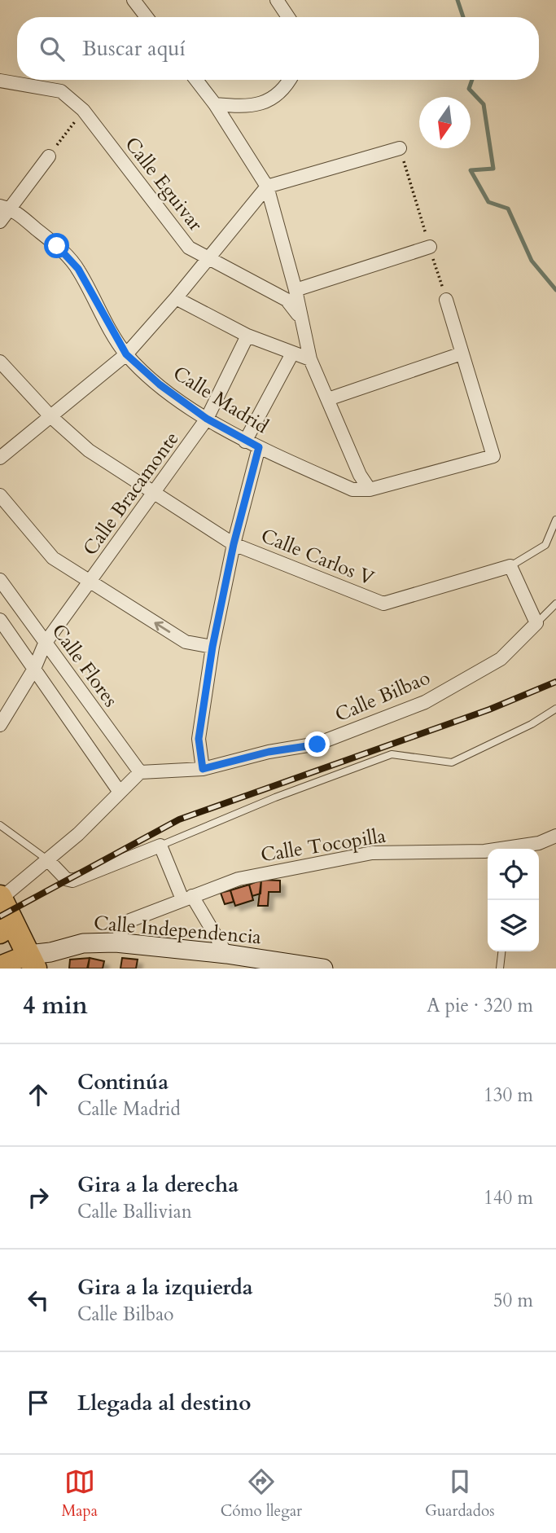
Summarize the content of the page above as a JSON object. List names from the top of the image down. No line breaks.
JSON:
{"streets":{"street":["Calle Eguivar","Calle Madrid","Calle Bracamonte","Calle Carlos V","Calle Flores","Calle Bilbao","Calle Tocopilla","Calle Independencia"]},"crossings":[["Calle Madrid","Calle Bracamonte"],["Calle Bracamonte","Calle Carlos V"],["Calle Bracamonte","Calle Flores"],["Calle Flores","Calle Bilbao"],["Calle Tocopilla","Calle Independencia"]],"north":"bottom","page":{"search":"Buscar aquí","heading":["4 min","A pie · 320 m"],"list":[["Continúa","Calle Madrid","130 m"],["Gira a la derecha","Calle Ballivian","140 m"],["Gira a la izquierda","Calle Bilbao","50 m"],"Llegada al destino"],"nav":["Mapa","Cómo llegar","Guardados"]}}
